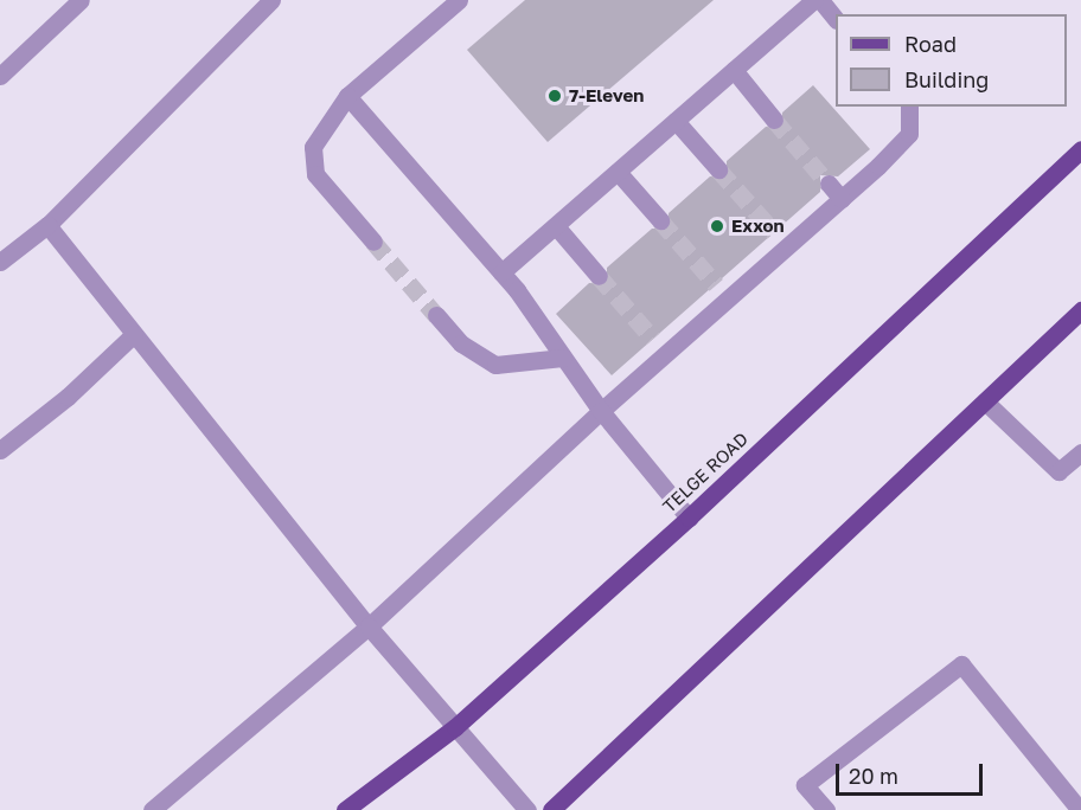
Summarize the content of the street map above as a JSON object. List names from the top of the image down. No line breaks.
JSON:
{"streets":{"main road":["TELGE ROAD"]},"places":["7-Eleven","Exxon"],"legend":["Road","Building"],"scale_bar":"20 m"}
